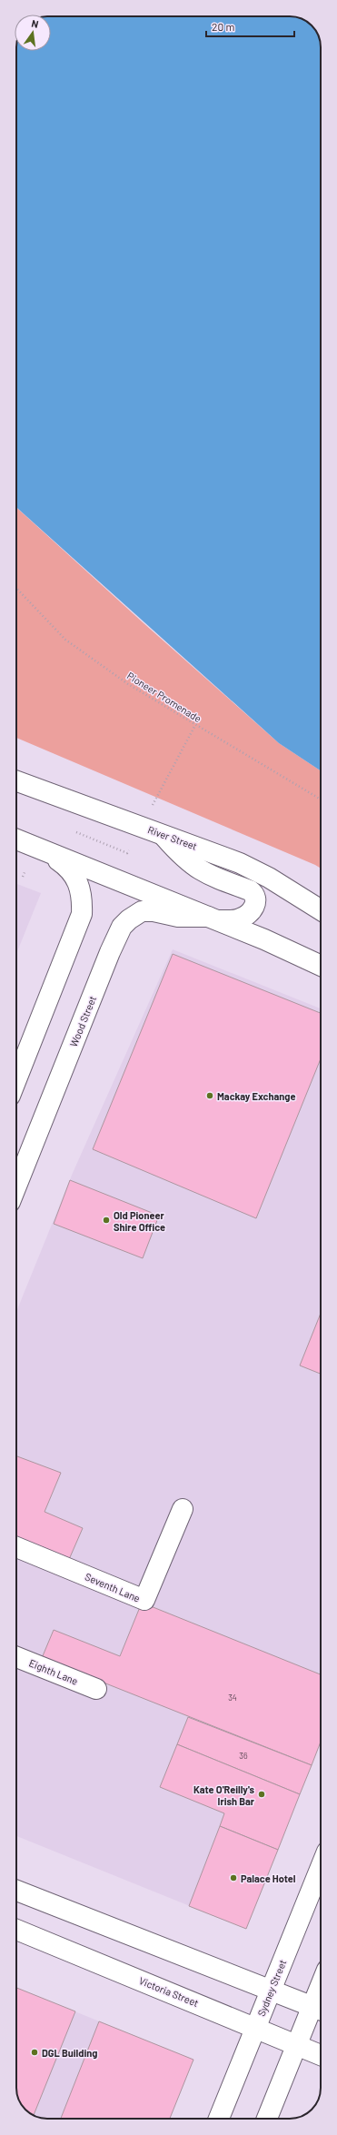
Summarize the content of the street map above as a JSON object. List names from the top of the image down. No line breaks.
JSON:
{"streets":{"street":["River Street","Wood Street","Seventh Lane","Eighth Lane","Sydney Street","Victoria Street"],"path":["Pioneer Promenade"]},"crossings":[["River Street","Wood Street"],["Sydney Street","Victoria Street"]],"places":["Mackay Exchange","Old Pioneer Shire Office","Kate O'Reilly's Irish Bar","Palace Hotel","DGL Building"],"house_numbers":["34","36"],"scale_bar":"20 m","north":"top"}
